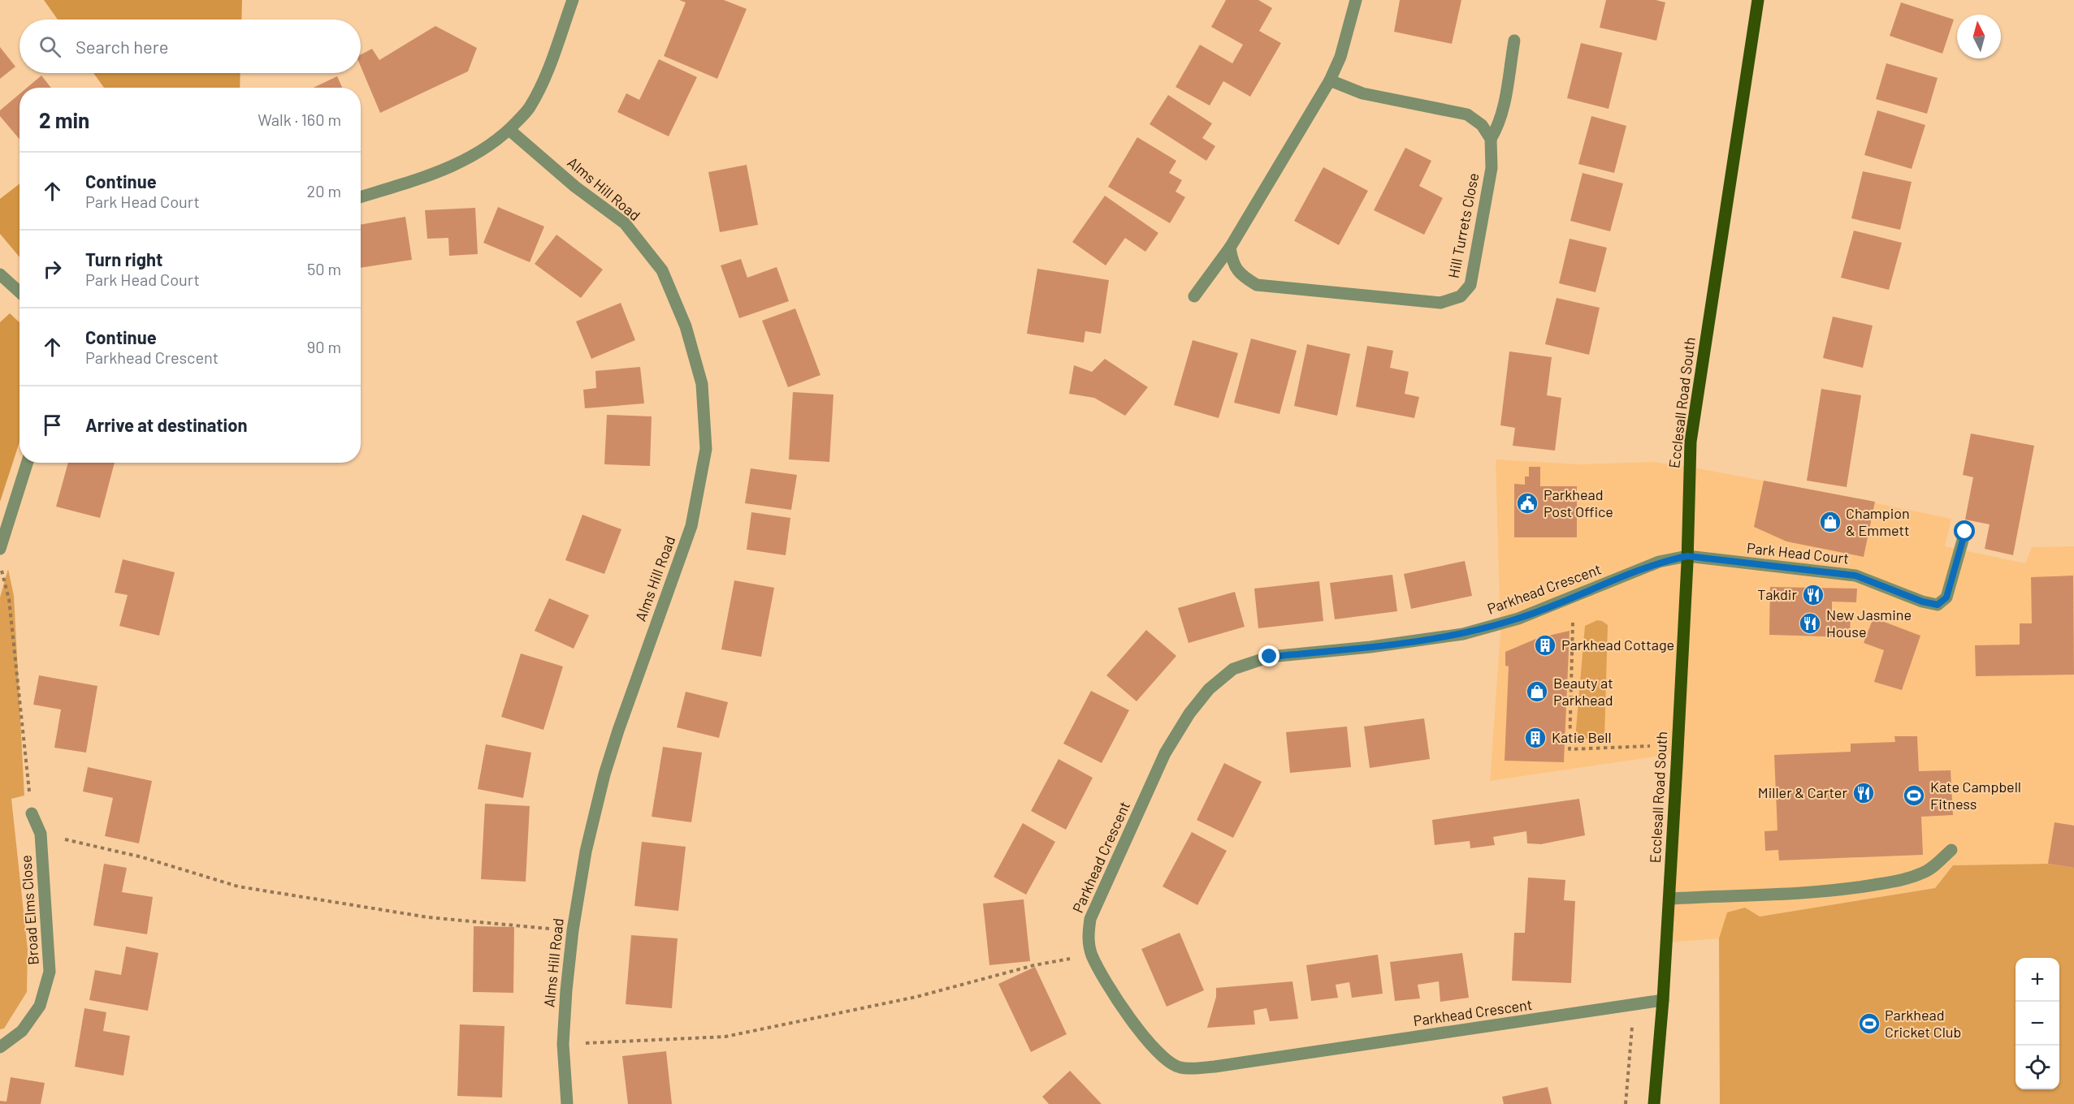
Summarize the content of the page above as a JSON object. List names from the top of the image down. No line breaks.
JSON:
{"streets":{"main road":["Ecclesall Road South"],"street":["Alms Hill Road","Hill Turrets Close","Park Head Court","Parkhead Crescent","Broad Elms Close"]},"crossings":[["Ecclesall Road South","Park Head Court"],["Ecclesall Road South","Parkhead Crescent"],["Park Head Court","Parkhead Crescent"]],"places":{"public building":["Parkhead Post Office"],"shop":["Champion & Emmett","Beauty at Parkhead"],"restaurant":["Takdir","New Jasmine House","Miller & Carter"],"building":["Parkhead Cottage","Katie Bell"],"sports":["Kate Campbell Fitness","Parkhead Cricket Club"]},"north":"top","page":{"search":"Search here","heading":["2 min","Walk · 160 m"],"list":[["Continue","Park Head Court","20 m"],["Turn right","Park Head Court","50 m"],["Continue","Parkhead Crescent","90 m"],"Arrive at destination"],"map_buttons":["+","−"]}}
